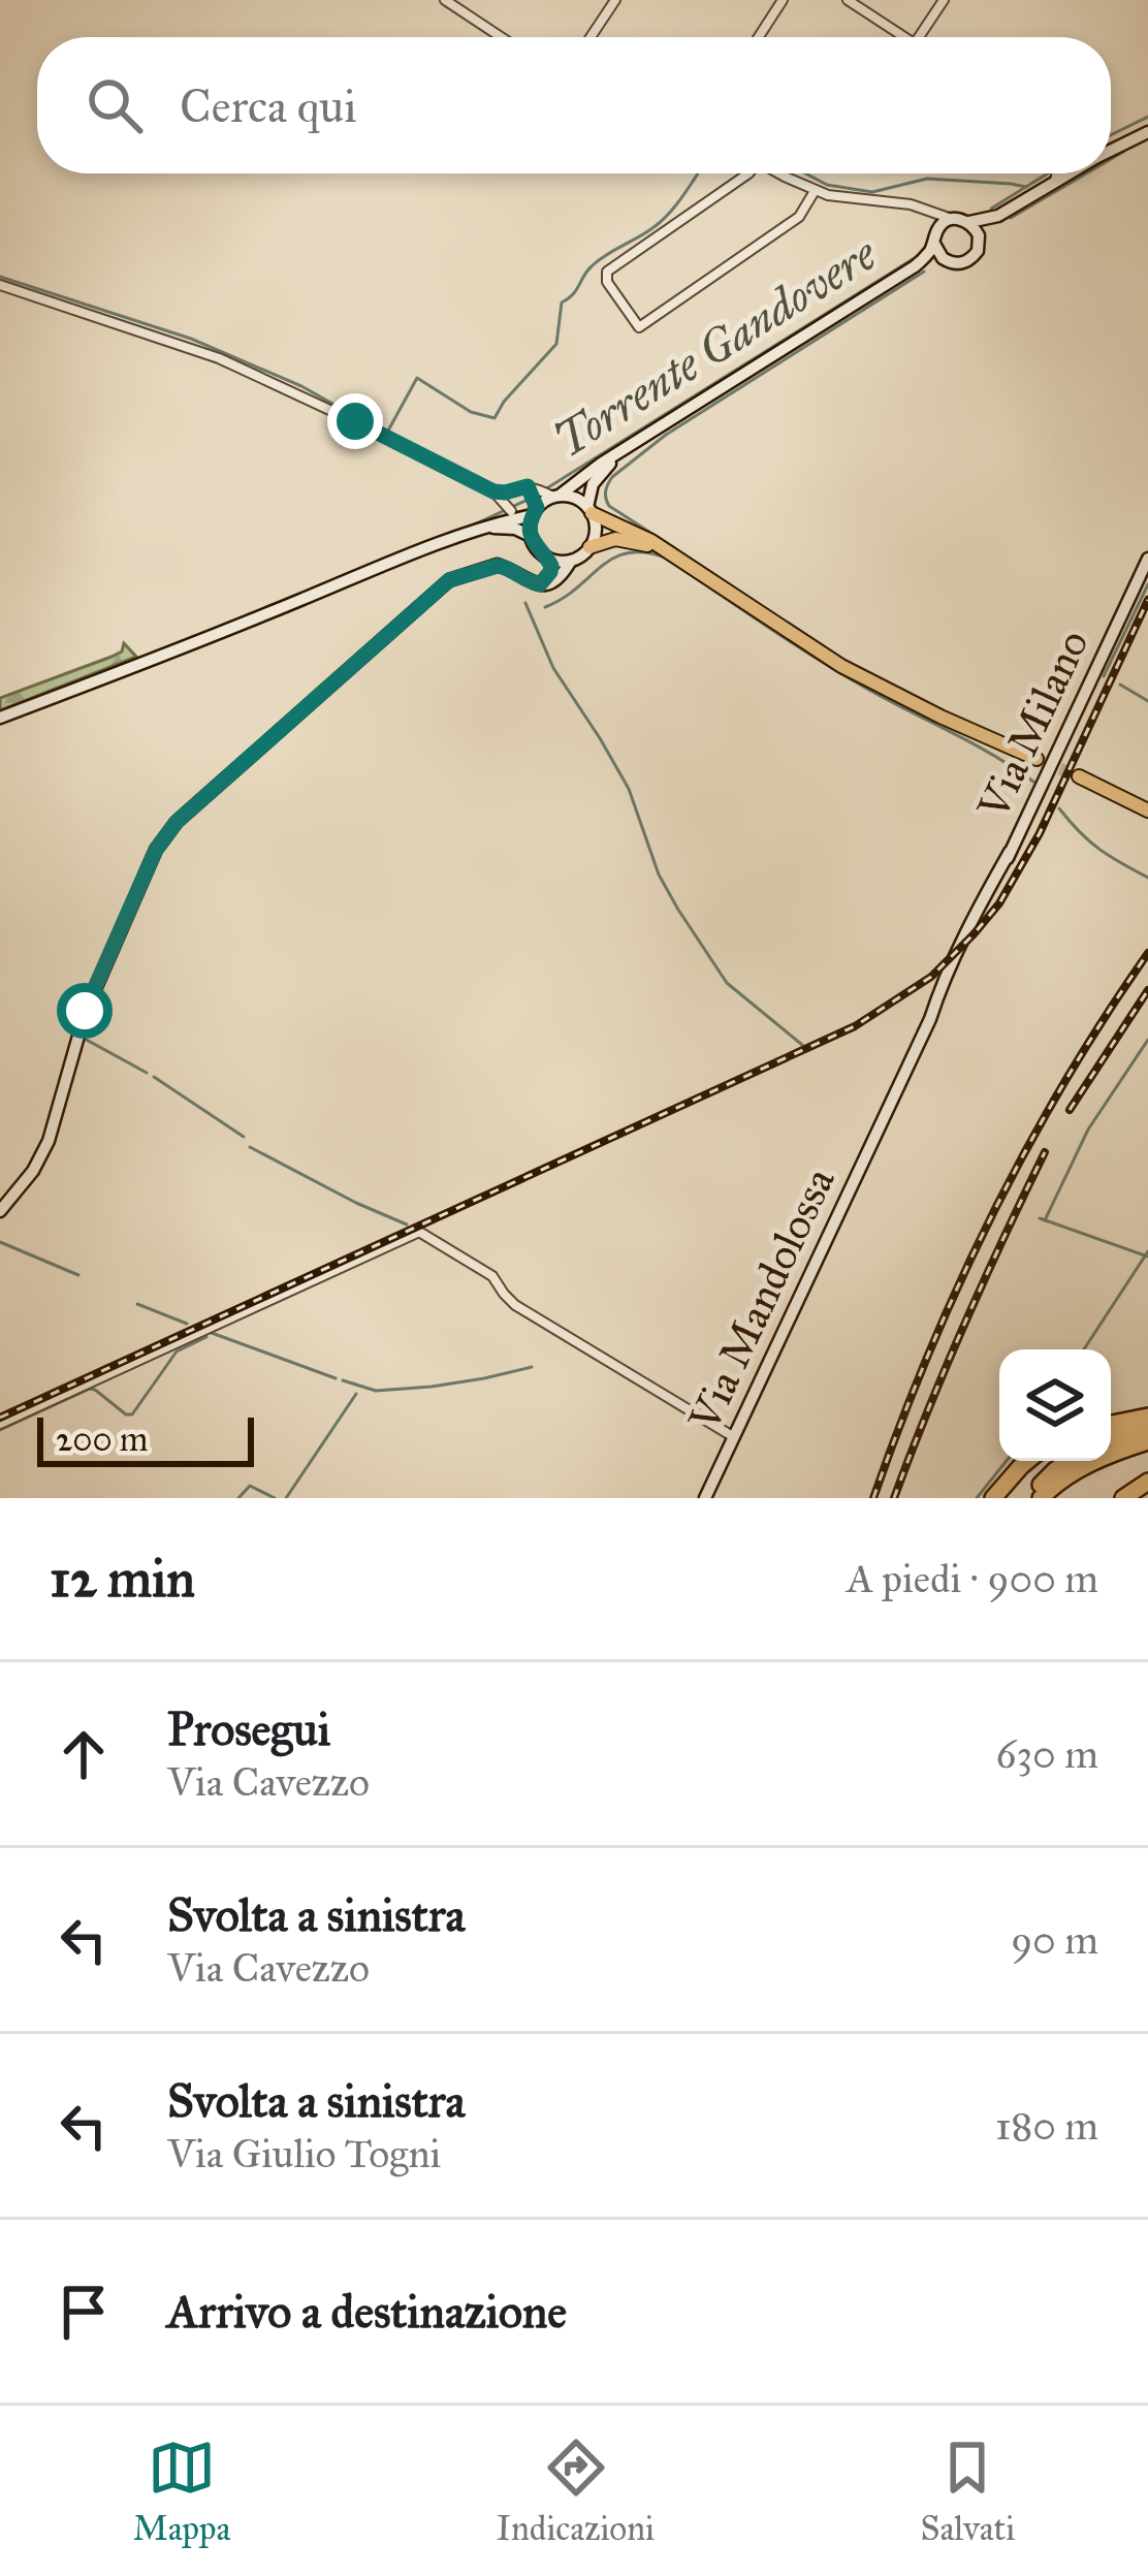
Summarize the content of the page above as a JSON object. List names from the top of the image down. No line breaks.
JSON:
{"streets":{"main road":["Via Milano","Via Mandolossa"]},"crossings":[["Via Milano","Via Mandolossa"]],"water":["Torrente Gandovere"],"scale_bar":"200 m","page":{"search":"Cerca qui","scale":"200 m","heading":["12 min","A piedi · 900 m"],"list":[["Prosegui","Via Cavezzo","630 m"],["Svolta a sinistra","Via Cavezzo","90 m"],["Svolta a sinistra","Via Giulio Togni","180 m"],"Arrivo a destinazione"],"nav":["Mappa","Indicazioni","Salvati"]}}
